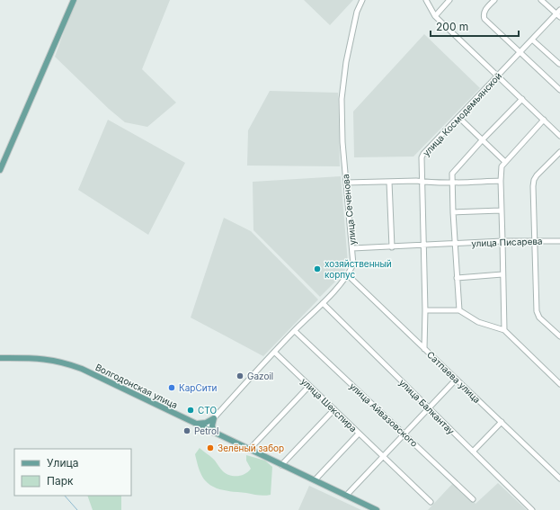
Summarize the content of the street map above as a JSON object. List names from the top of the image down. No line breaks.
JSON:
{"streets":{"main road":["Волгодонская улица"],"street":["улица Космодемьянской","улица Сеченова","улица Писарева","Сатпаева улица","улица Шекспира","улица Балкантау","улица Айвазовского"]},"crossings":[["улица Космодемьянской","улица Писарева"],["улица Космодемьянской","Сатпаева улица"],["улица Сеченова","улица Писарева"],["улица Сеченова","Сатпаева улица"],["улица Сеченова","Волгодонская улица"],["улица Сеченова","улица Шекспира"],["улица Сеченова","улица Балкантау"],["улица Сеченова","улица Айвазовского"]],"places":["хозяйственный корпус","Gazoil","КарСити","СТО","Petrol","Зелёный забор"],"legend":["Улица","Парк"],"scale_bar":"200 m"}
